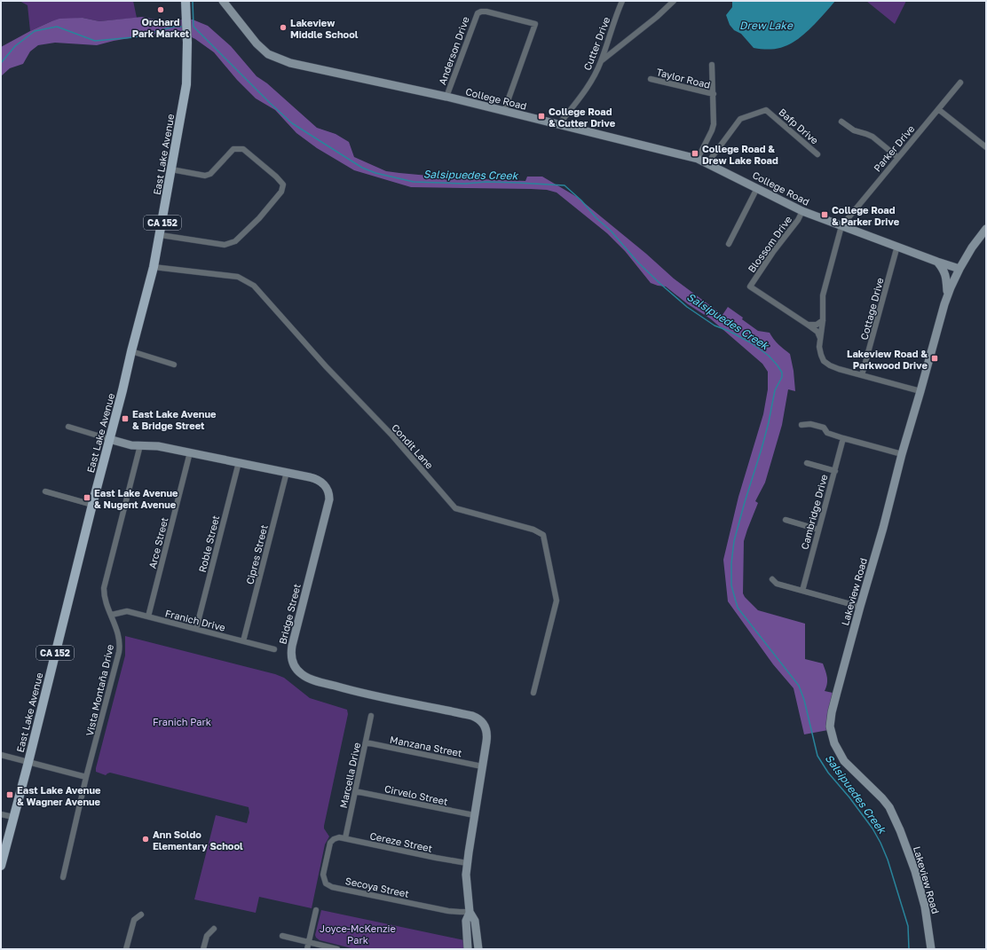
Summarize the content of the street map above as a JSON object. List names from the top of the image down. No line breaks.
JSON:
{"streets":{"main road":["East Lake Avenue","CA 152"],"street":["Cutter Drive","Anderson Drive","Taylor Road","College Road","Bafp Drive","Parker Drive","Blossom Drive","Cottage Drive","Condit Lane","Cambridge Drive","Arce Street","Roble Street","Cipres Street","Lakeview Road","Bridge Street","Franich Drive","Vista Montaña Drive","Manzana Street","Marcella Drive","Cirvelo Street","Cereze Street","Secoya Street"]},"crossings":[["Cutter Drive","College Road"],["Anderson Drive","College Road"],["College Road","Bafp Drive"],["College Road","Parker Drive"],["College Road","Blossom Drive"],["College Road","Cottage Drive"],["College Road","Lakeview Road"],["East Lake Avenue","Condit Lane"],["East Lake Avenue","Bridge Street"],["Arce Street","Bridge Street"],["Arce Street","Franich Drive"],["Roble Street","Bridge Street"],["Roble Street","Franich Drive"],["Cipres Street","Bridge Street"],["Cipres Street","Franich Drive"],["Bridge Street","Vista Montaña Drive"],["Bridge Street","Manzana Street"],["Bridge Street","Cirvelo Street"],["Bridge Street","Cereze Street"],["Bridge Street","Secoya Street"],["Franich Drive","Vista Montaña Drive"],["Manzana Street","Marcella Drive"],["Marcella Drive","Cirvelo Street"],["Marcella Drive","Cereze Street"],["Cereze Street","Secoya Street"]],"water":["Drew Lake","Salsipuedes Creek"],"parks":["Franich Park","Joyce-McKenzie Park"],"places":{"other":["Orchard Park Market","Lakeview Middle School","Ann Soldo Elementary School"],"transit":["College Road & Cutter Drive","College Road & Drew Lake Road","College Road & Parker Drive","Lakeview Road & Parkwood Drive","East Lake Avenue & Bridge Street","East Lake Avenue & Nugent Avenue","East Lake Avenue & Wagner Avenue"]}}
